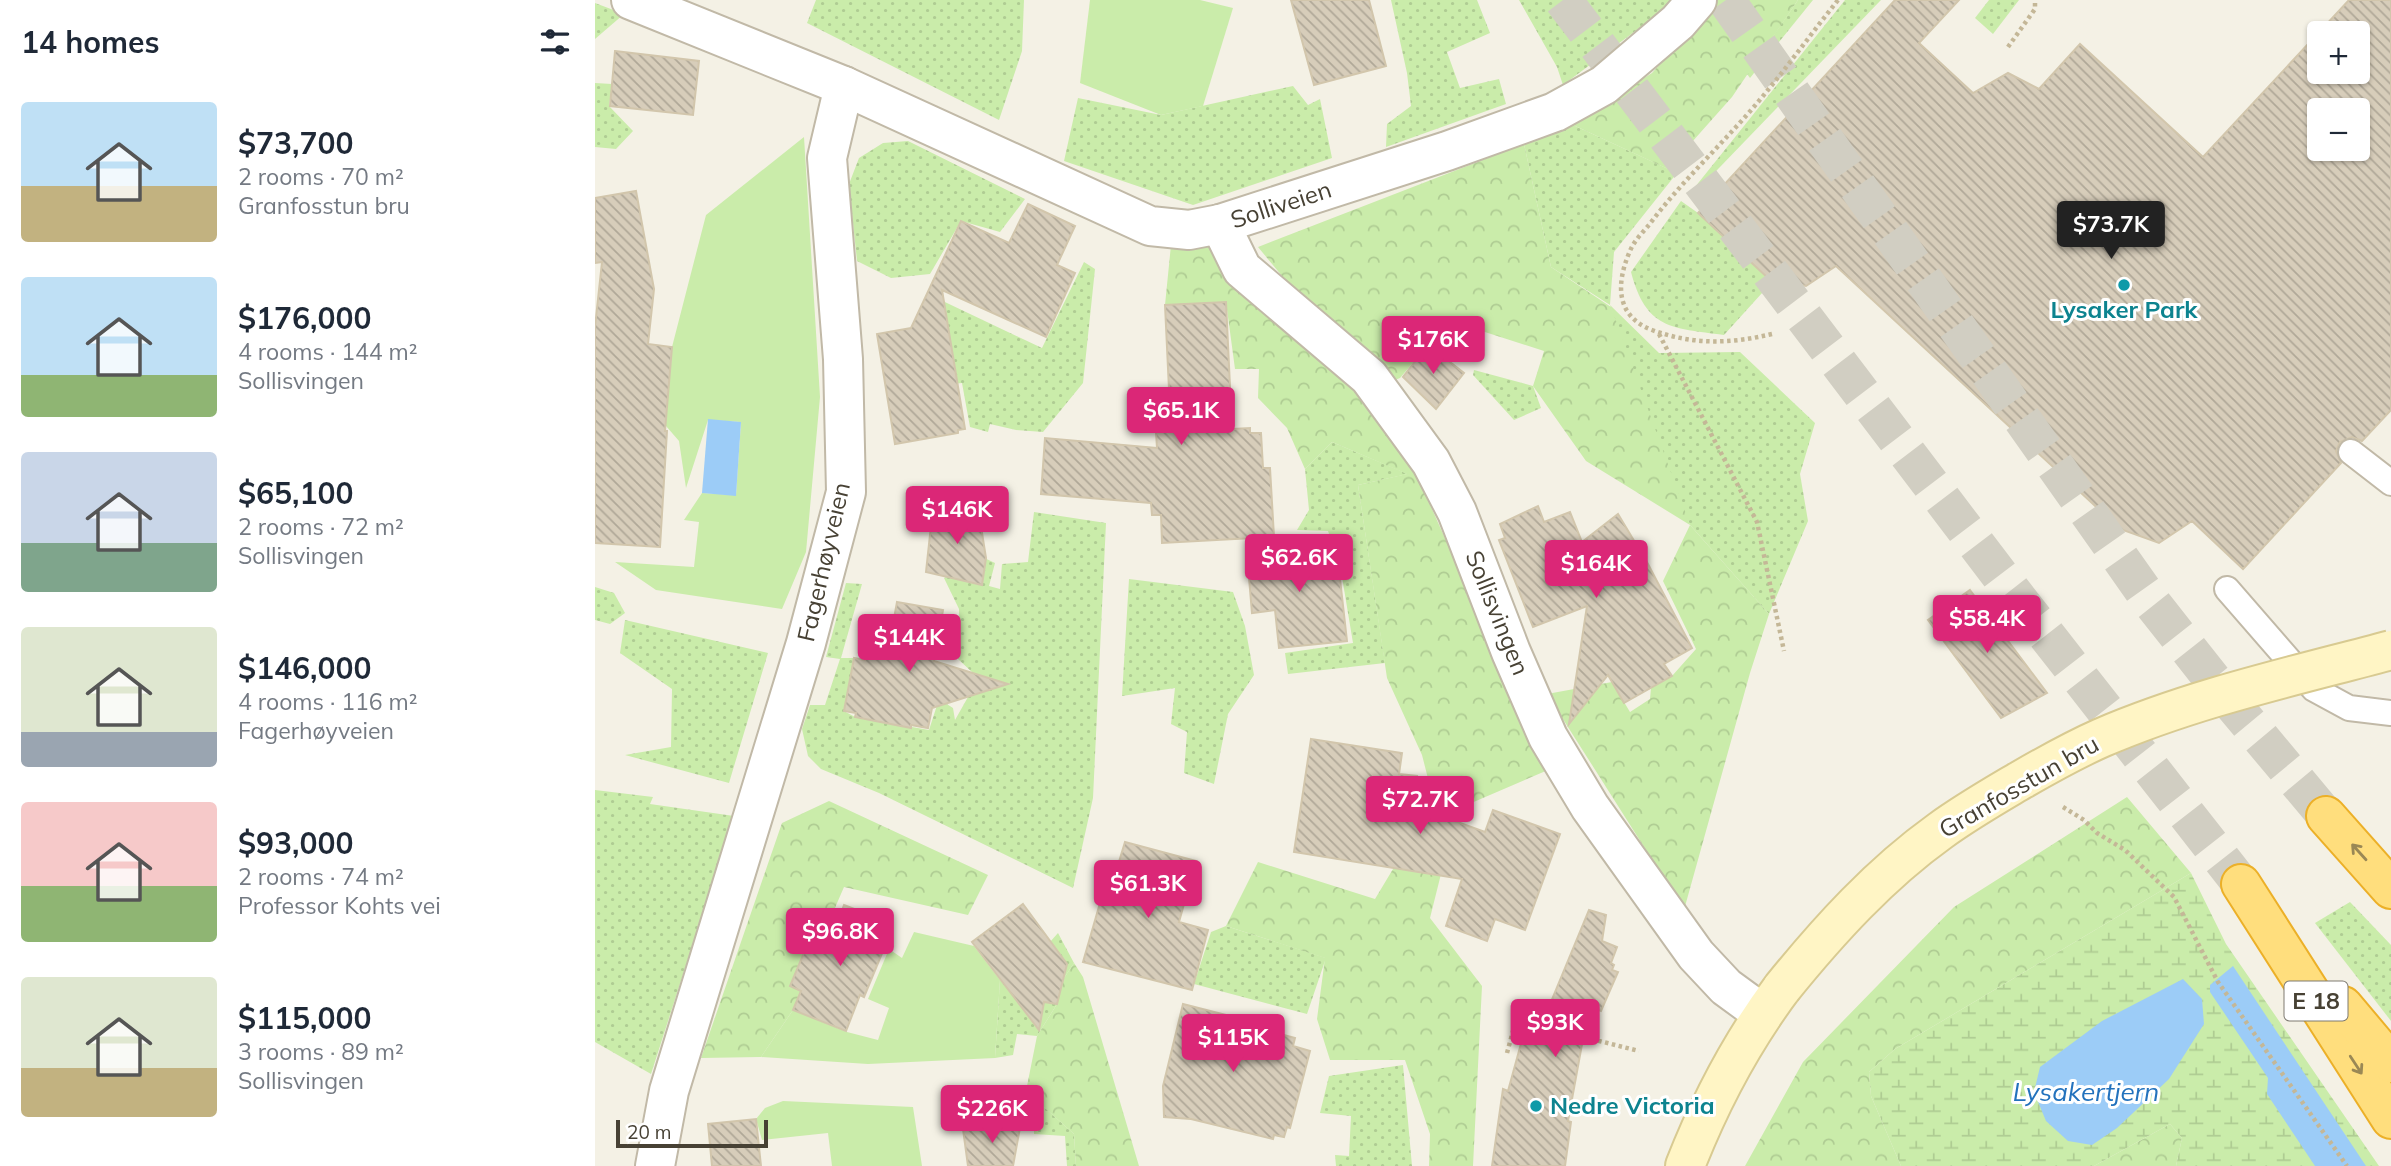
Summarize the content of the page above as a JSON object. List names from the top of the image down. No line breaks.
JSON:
{"streets":{"highway":["E 18"],"main road":["Granfosstun bru"],"street":["Solliveien","Fagerhøyveien","Sollisvingen"]},"crossings":[["Solliveien","Fagerhøyveien"],["Solliveien","Sollisvingen"],["Sollisvingen","Granfosstun bru"]],"water":["Lysakertjern"],"places":["Lysaker Park","Nedre Victoria"],"scale_bar":"20 m","page":{"heading":"14 homes","map_buttons":["+","−"],"list":[{"name":"$73,700","note":"2 rooms · 70 m² · Granfosstun bru"},{"name":"$176,000","note":"4 rooms · 144 m² · Sollisvingen"},{"name":"$65,100","note":"2 rooms · 72 m² · Sollisvingen"},{"name":"$146,000","note":"4 rooms · 116 m² · Fagerhøyveien"},{"name":"$93,000","note":"2 rooms · 74 m² · Professor Kohts vei"},{"name":"$115,000","note":"3 rooms · 89 m² · Sollisvingen"}],"price":["$73.7K","$176K","$65.1K","$146K","$62.6K","$164K","$58.4K","$144K","$72.7K","$61.3K","$96.8K","$93K","$115K","$226K"],"scale":"20 m"}}
